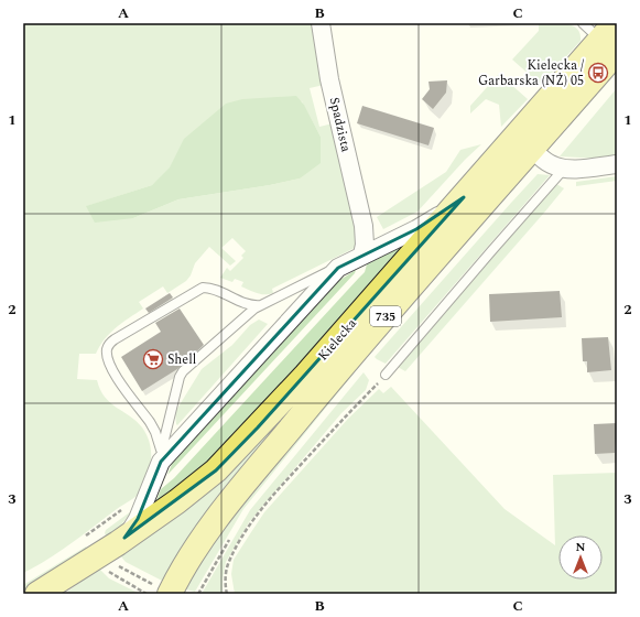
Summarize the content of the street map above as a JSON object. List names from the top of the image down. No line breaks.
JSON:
{"streets":{"main road":["735","Kielecka"],"street":["Spadzista"]},"places":{"bus stop":["Kielecka / Garbarska (NŻ) 05"],"supermarket":["Shell"]},"north":"top","grid":{"columns":["A","B","C"],"rows":["1","2","3"]}}
